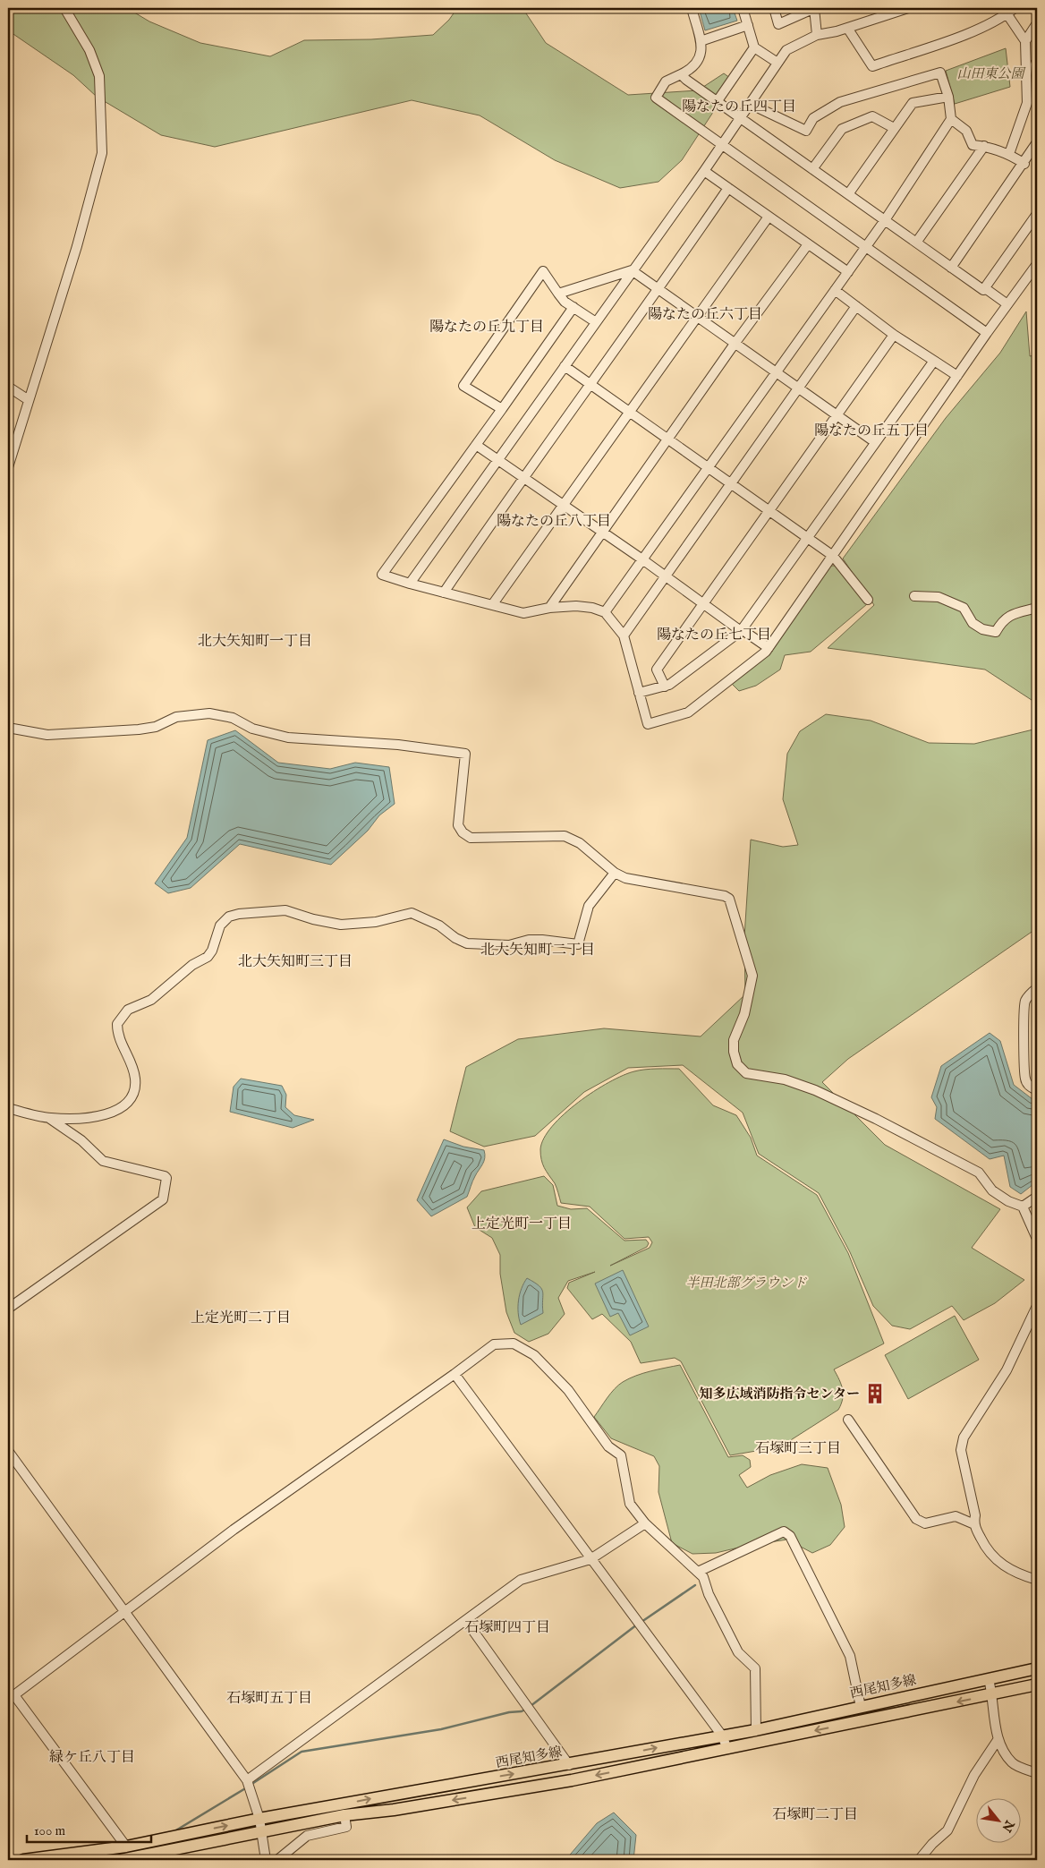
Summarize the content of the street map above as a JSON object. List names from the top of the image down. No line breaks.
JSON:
{"streets":{"main road":["西尾知多線"]},"districts":["陽なたの丘四丁目","陽なたの丘六丁目","陽なたの丘九丁目","陽なたの丘五丁目","陽なたの丘八丁目","陽なたの丘七丁目","北大矢知町一丁目","北大矢知町二丁目","北大矢知町三丁目","上定光町一丁目","上定光町二丁目","石塚町三丁目","石塚町四丁目","石塚町五丁目","緑ケ丘八丁目","石塚町二丁目"],"parks":["山田東公園","半田北部グラウンド"],"places":{"building":["知多広域消防指令センター"]},"scale_bar":"100 m","north":"bottom right"}
